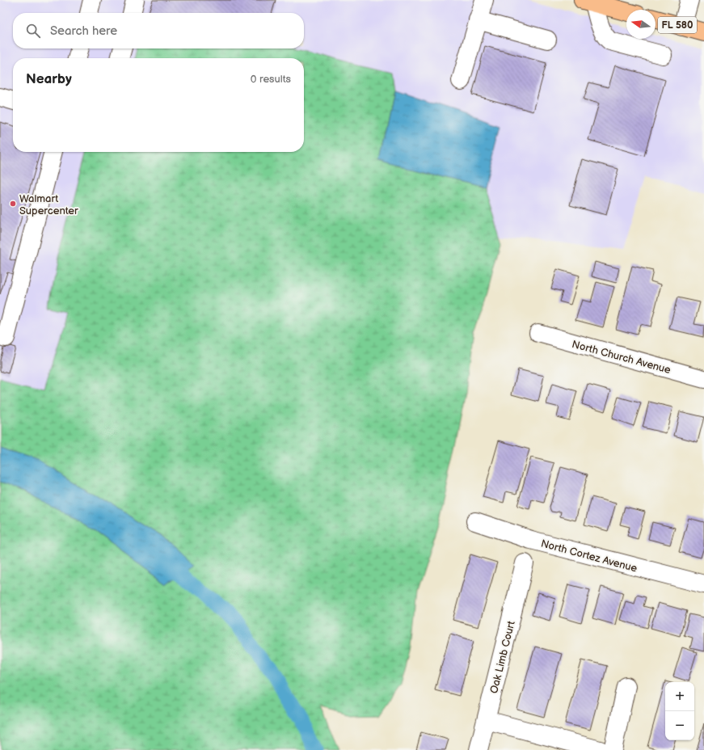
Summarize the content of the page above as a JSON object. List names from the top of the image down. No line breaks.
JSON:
{"streets":{"main road":["FL 580"],"street":["North Church Avenue","North Cortez Avenue","Oak Limb Court"]},"places":["Walmart Supercenter"],"north":"left","page":{"search":"Search here","heading":["Nearby","0 results"],"map_buttons":["+","−"]}}
